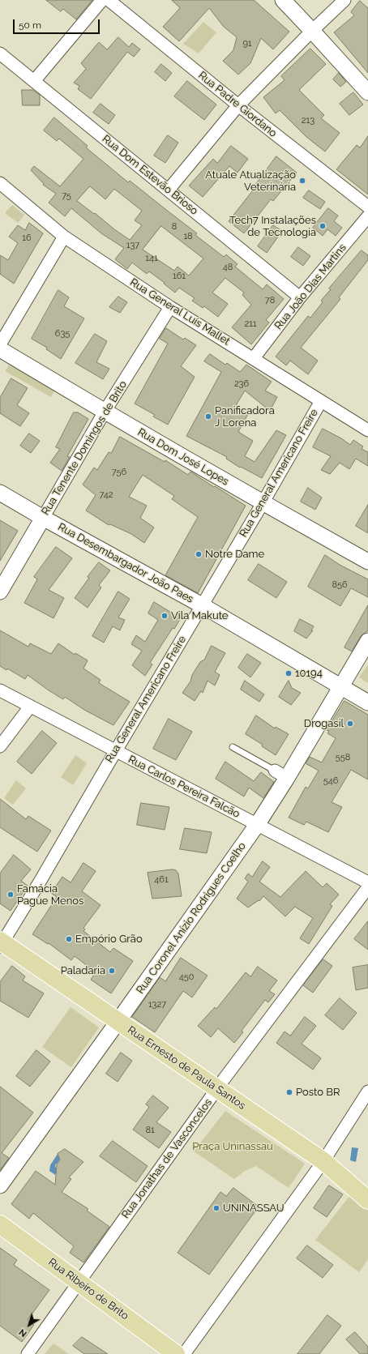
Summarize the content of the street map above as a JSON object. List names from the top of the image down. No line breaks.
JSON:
{"streets":{"main road":["Rua Ernesto de Paula Santos","Rua Ribeiro de Brito"],"street":["Rua Padre Giordano","Rua Dom Estevão Brioso","Rua João Dias Martins","Rua General Luís Mallet","Rua Tenente Domingos de Brito","Rua Dom José Lopes","Rua General Americano Freire","Rua Desembargador João Paes","Rua Carlos Pereira Falcão","Rua Coronel Anízio Rodrigues Coelho","Rua Jonathas de Vasconcelos"]},"crossings":[["Rua Dom Estevão Brioso","Rua João Dias Martins"],["Rua João Dias Martins","Rua General Luís Mallet"],["Rua General Luís Mallet","Rua Tenente Domingos de Brito"],["Rua General Luís Mallet","Rua General Americano Freire"],["Rua Tenente Domingos de Brito","Rua Dom José Lopes"],["Rua Tenente Domingos de Brito","Rua Desembargador João Paes"],["Rua Dom José Lopes","Rua General Americano Freire"],["Rua General Americano Freire","Rua Desembargador João Paes"],["Rua General Americano Freire","Rua Carlos Pereira Falcão"],["Rua General Americano Freire","Rua Ernesto de Paula Santos"],["Rua Desembargador João Paes","Rua Coronel Anízio Rodrigues Coelho"],["Rua Carlos Pereira Falcão","Rua Coronel Anízio Rodrigues Coelho"],["Rua Coronel Anízio Rodrigues Coelho","Rua Ernesto de Paula Santos"],["Rua Ernesto de Paula Santos","Rua Jonathas de Vasconcelos"],["Rua Jonathas de Vasconcelos","Rua Ribeiro de Brito"]],"parks":["Praça Uninassau"],"places":["Atuale Atualização Veterinária","Tech7 Instalações de Tecnologia","Panificadora J Lorena","Notre Dame","Vila Makute","10194","Drogasil","Famácia Pague Menos","Empório Grão","Paladaria","Posto BR","UNINASSAU"],"house_numbers":["91","213","75","8","18","16","137","141","48","161","78","211","635","236","756","742","856","558","546","461","450","1327","81"],"scale_bar":"50 m","north":"bottom left"}
